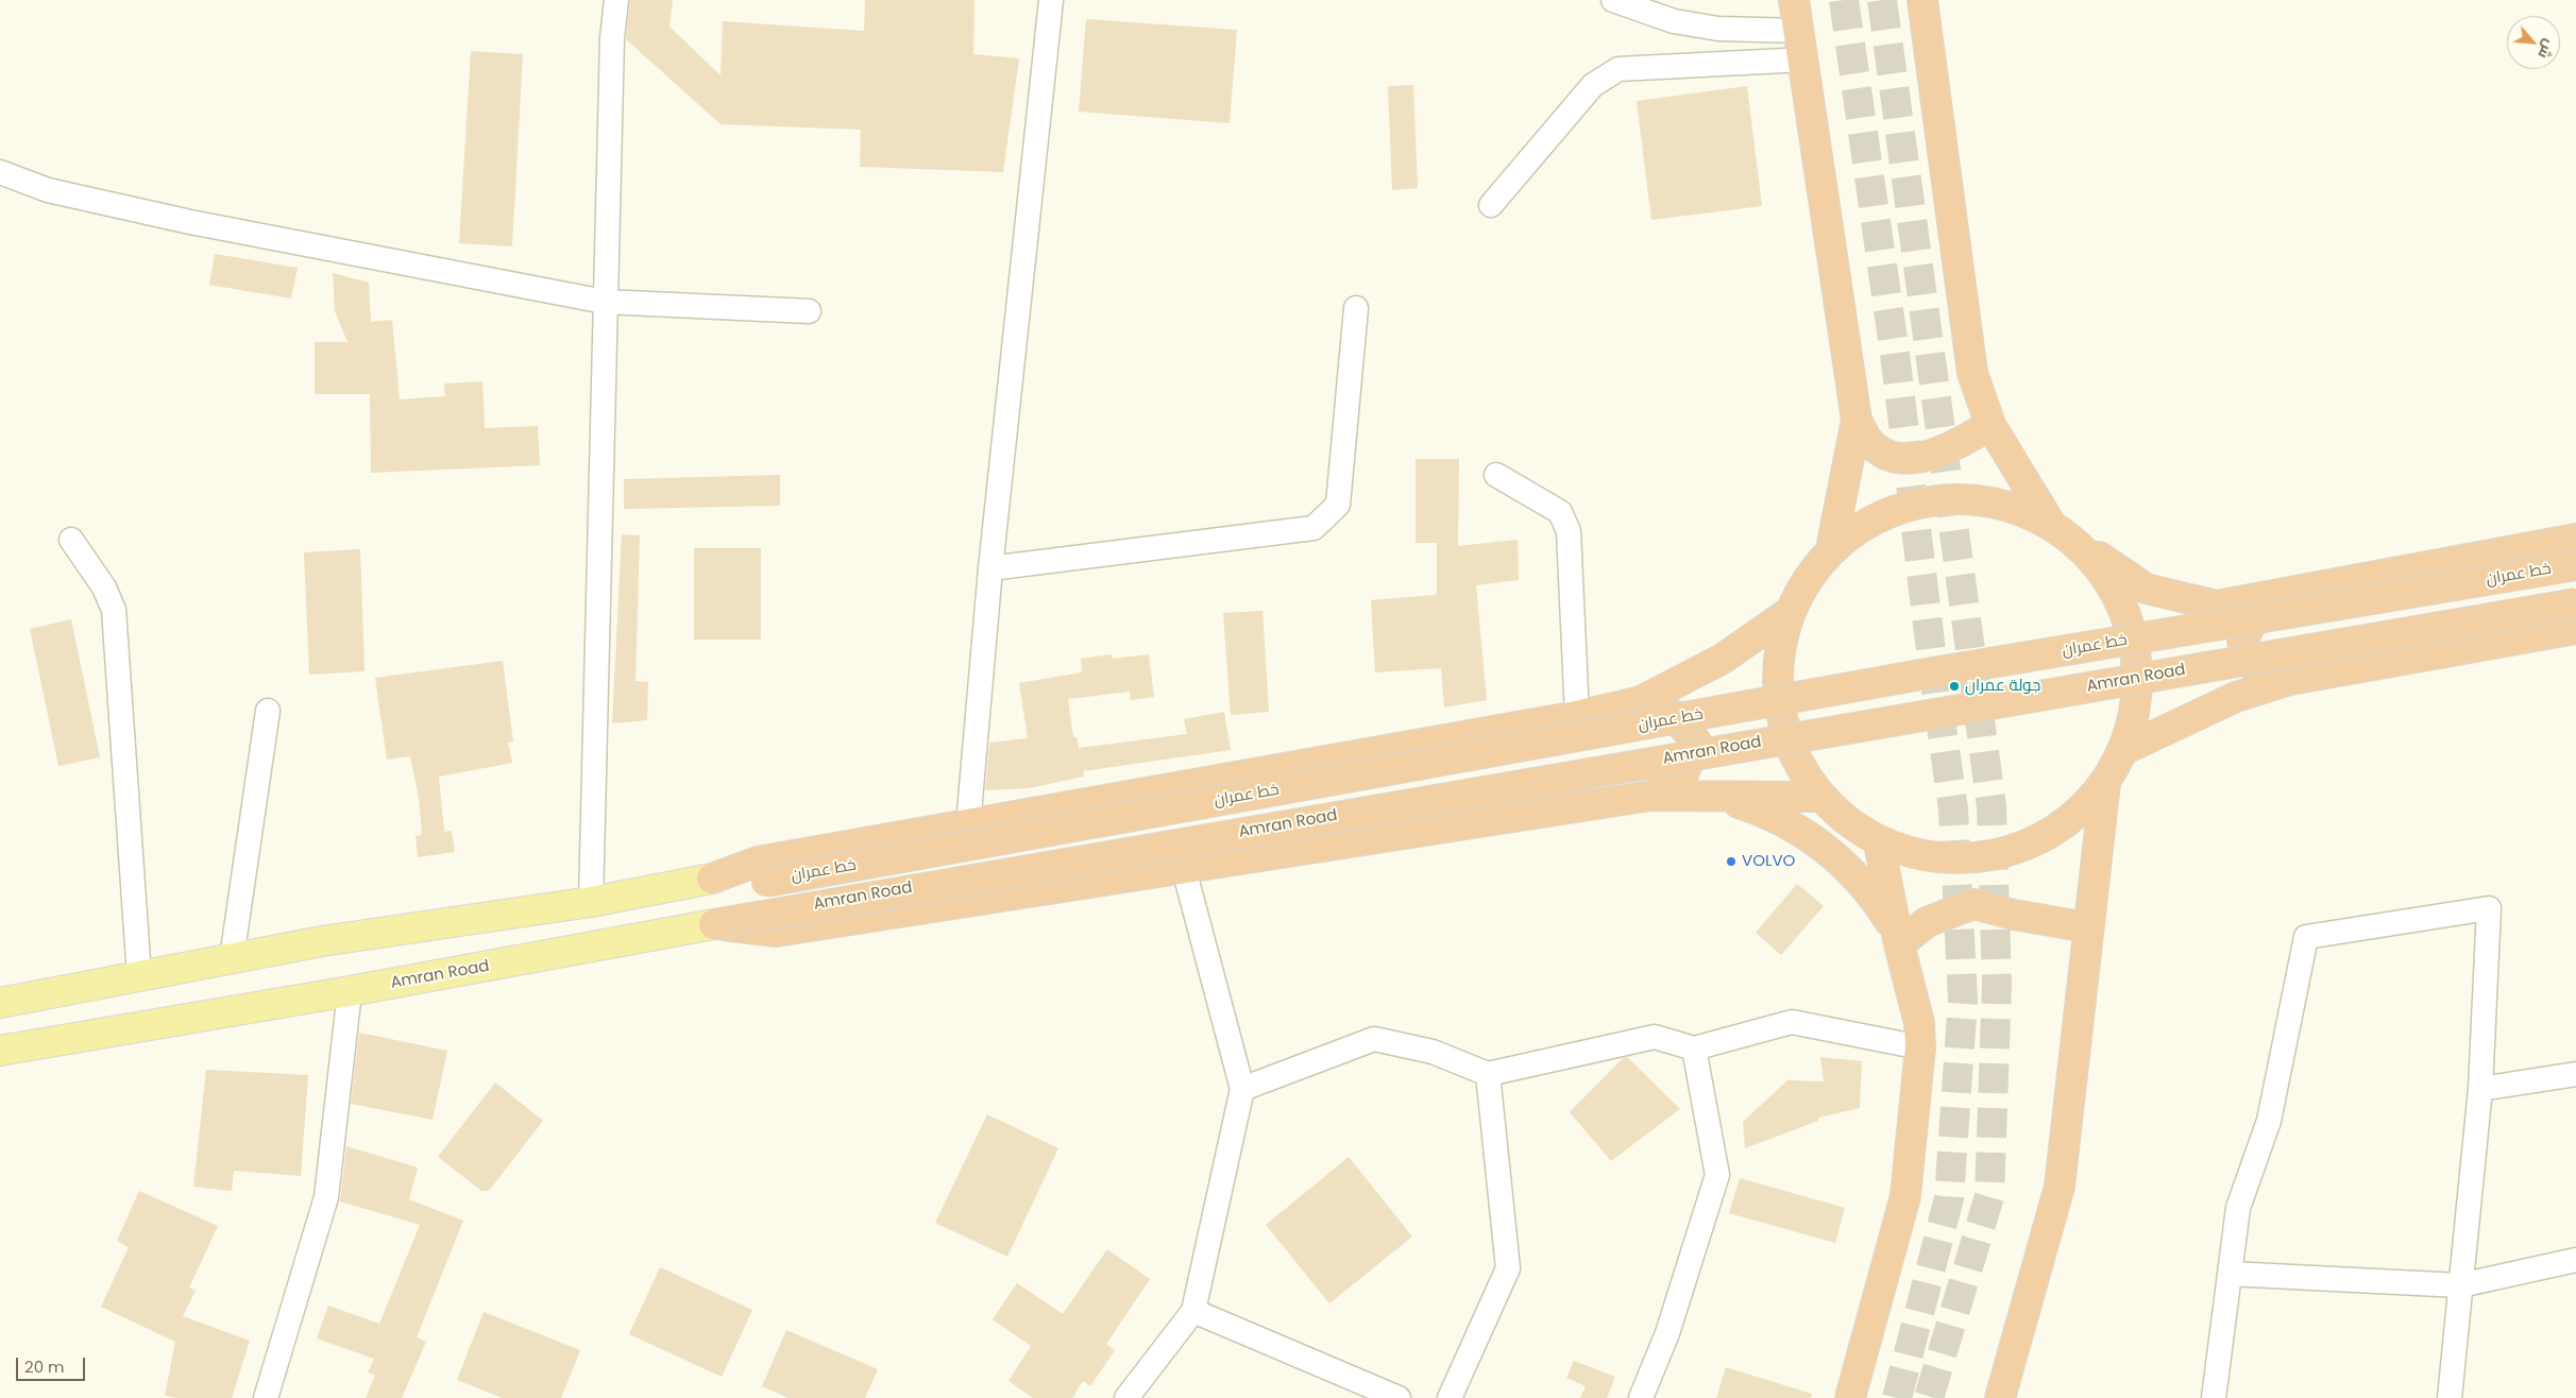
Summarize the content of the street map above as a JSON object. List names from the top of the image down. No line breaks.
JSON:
{"streets":{"highway":["خط عمران","Amran Road"]},"places":["جولة عمران","VOLVO"],"scale_bar":"20 m","north":"bottom right"}
